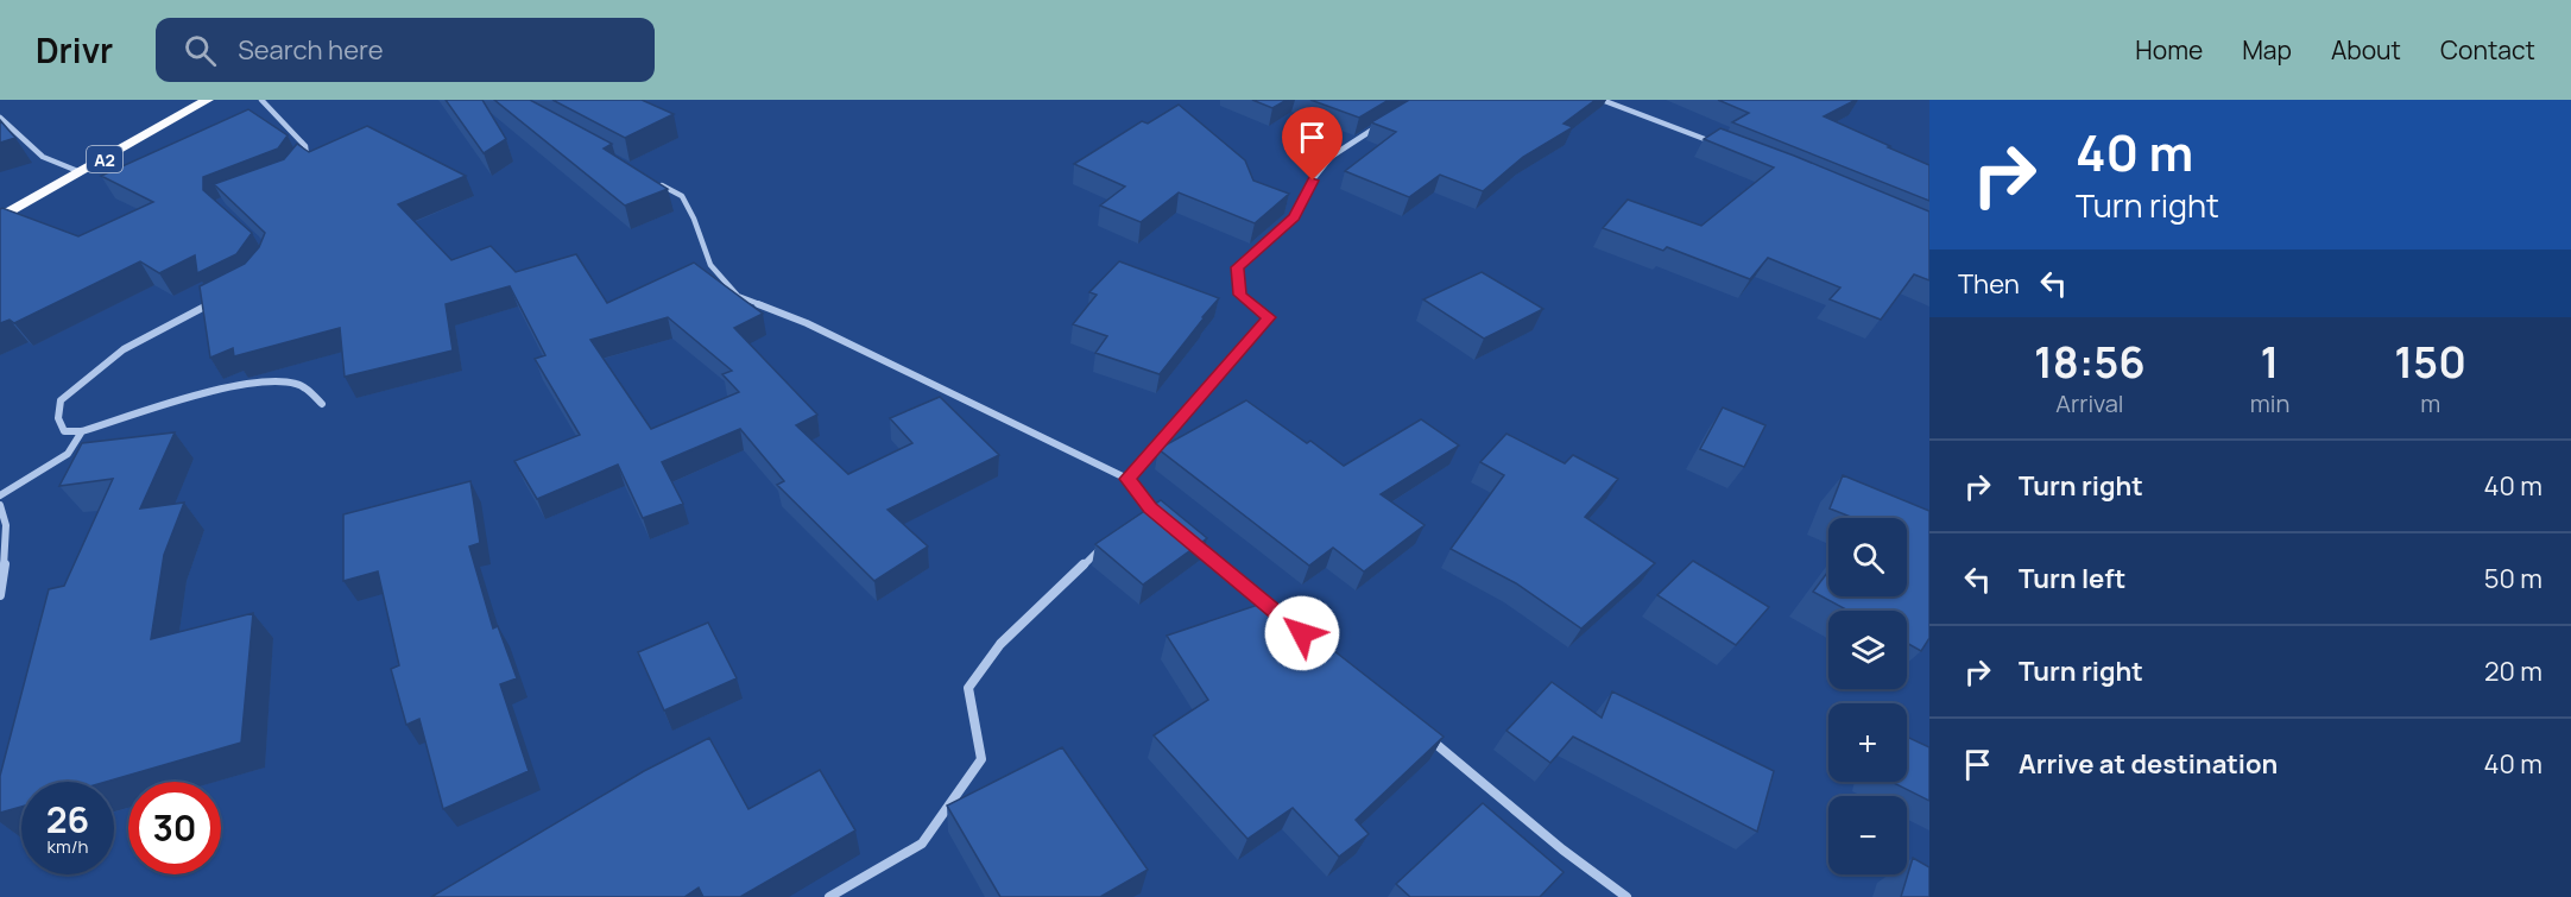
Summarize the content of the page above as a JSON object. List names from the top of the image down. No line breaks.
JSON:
{"streets":{"highway":["A2"]},"page":{"header":"Drivr","search":"Search here","nav":["Home","Map","About","Contact"],"turn":["40 m","Turn right"],"then":"Then","eta":["18:56","Arrival","1","min","150","m"],"list":[{"name":"Turn right","value":"40 m"},{"name":"Turn left","value":"50 m"},{"name":"Turn right","value":"20 m"},{"name":"Arrive at destination","value":"40 m"}],"map_buttons":["+","−"],"speed":"26 km/h","limit":"30"}}
